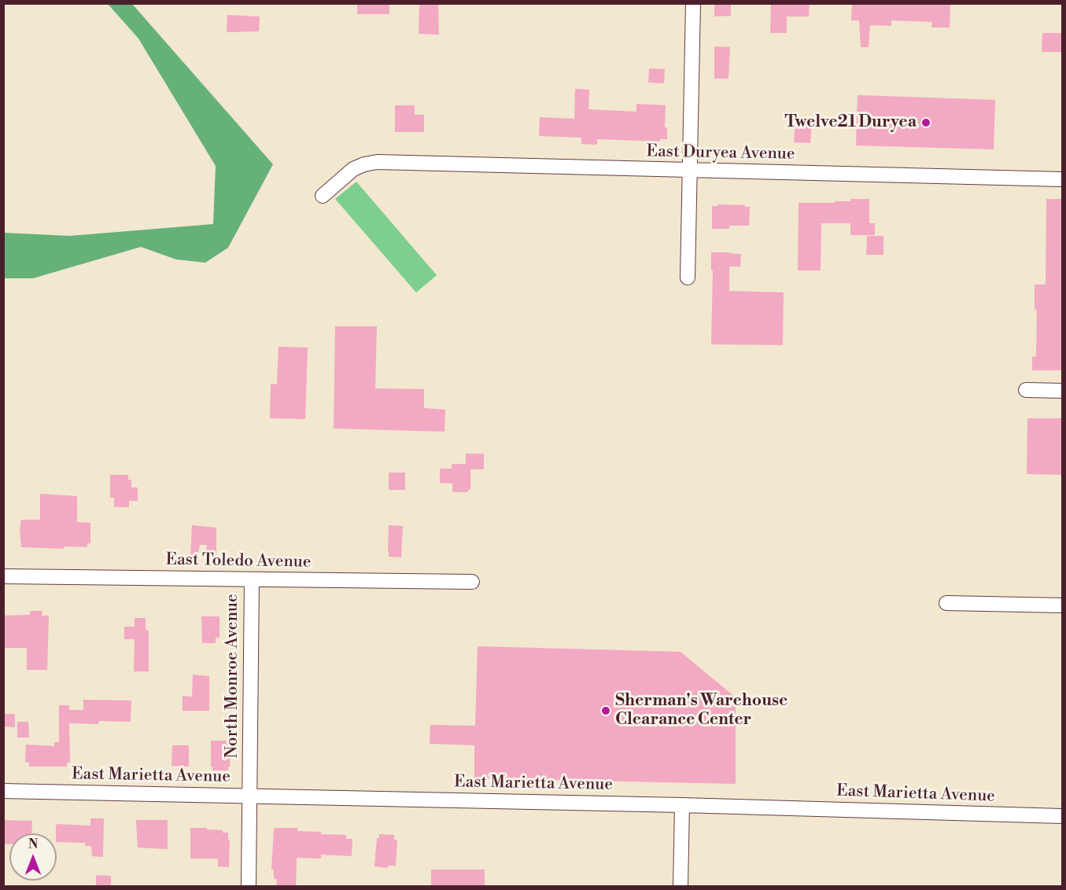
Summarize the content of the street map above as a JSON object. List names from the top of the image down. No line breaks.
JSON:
{"streets":{"street":["East Duryea Avenue","East Toledo Avenue","North Monroe Avenue","East Marietta Avenue"]},"crossings":[["East Toledo Avenue","North Monroe Avenue"],["North Monroe Avenue","East Marietta Avenue"]],"places":["Twelve21 Duryea","Sherman's Warehouse Clearance Center"],"north":"top"}
